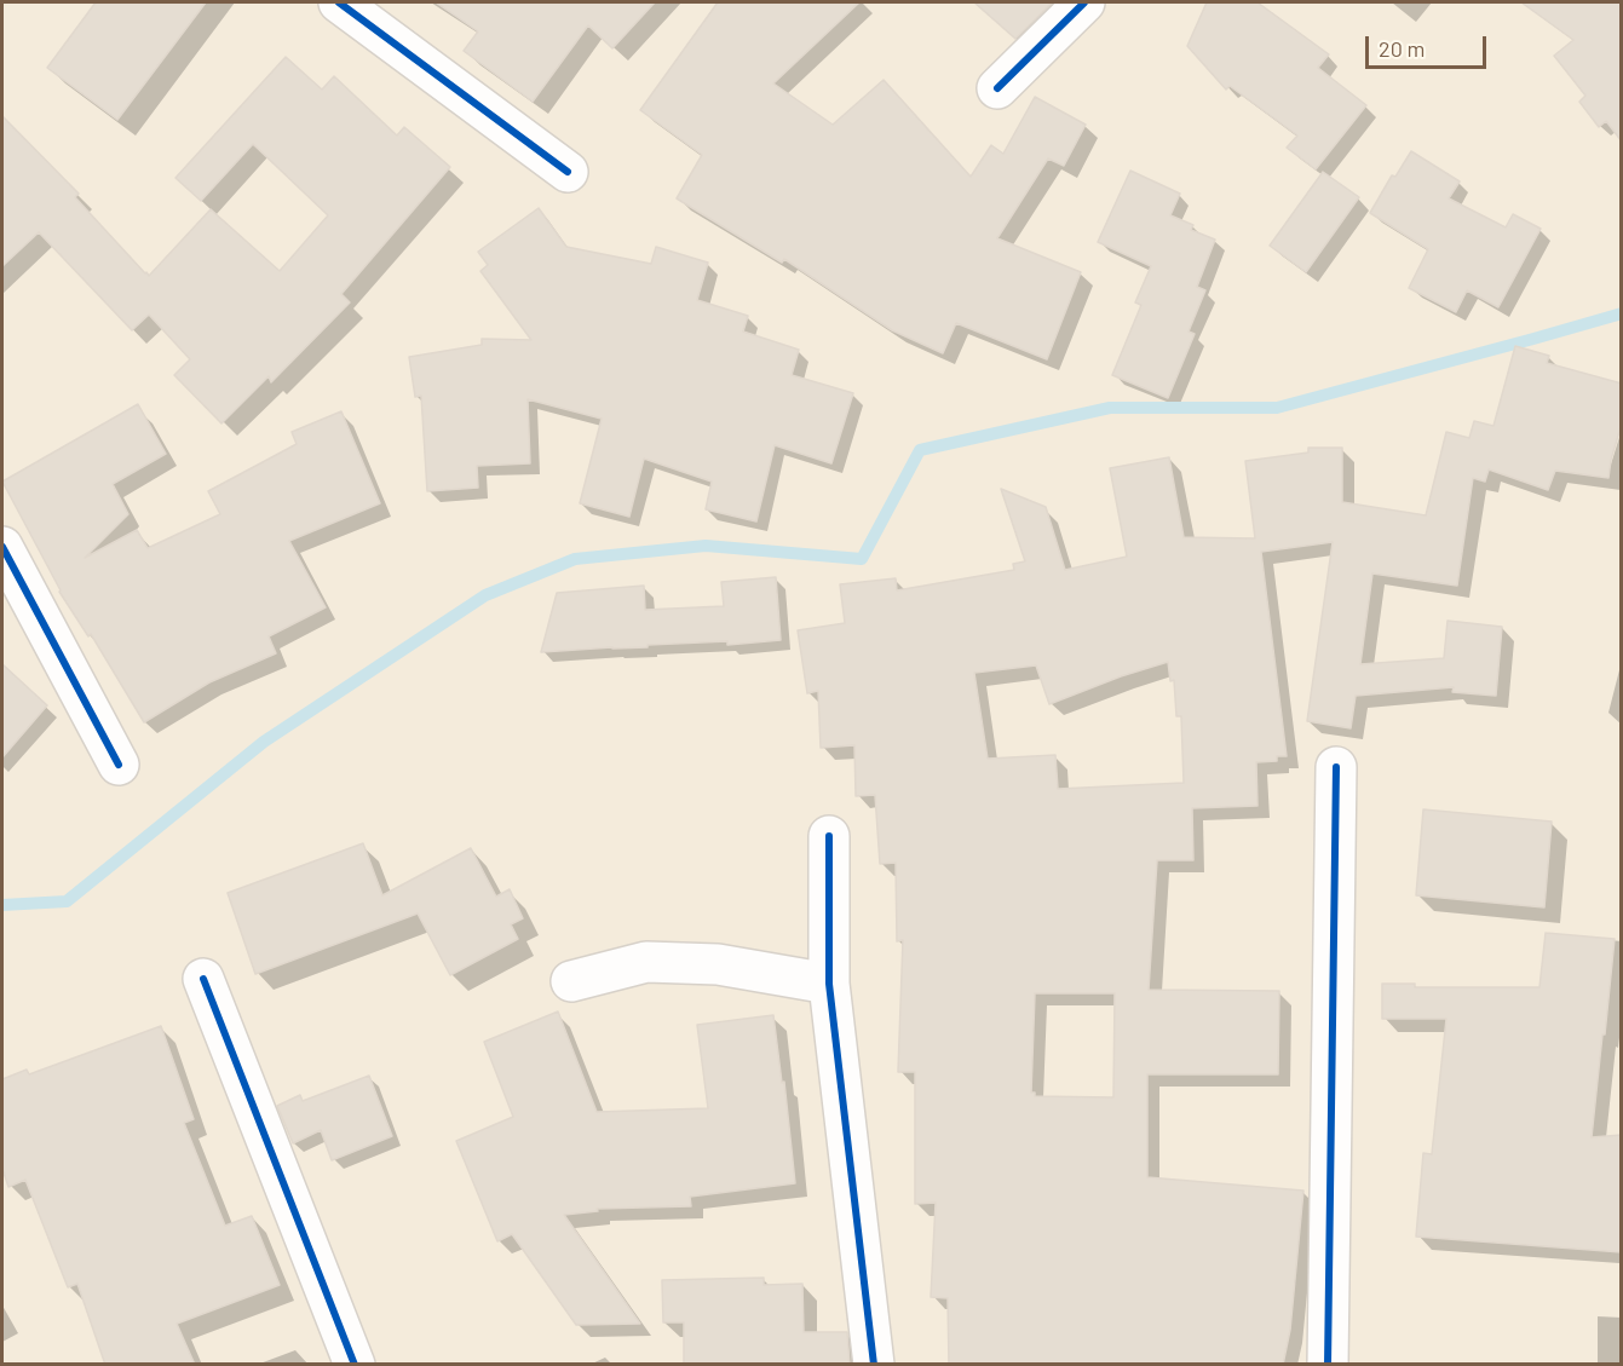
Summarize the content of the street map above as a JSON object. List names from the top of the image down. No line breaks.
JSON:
{"scale_bar":"20 m"}
